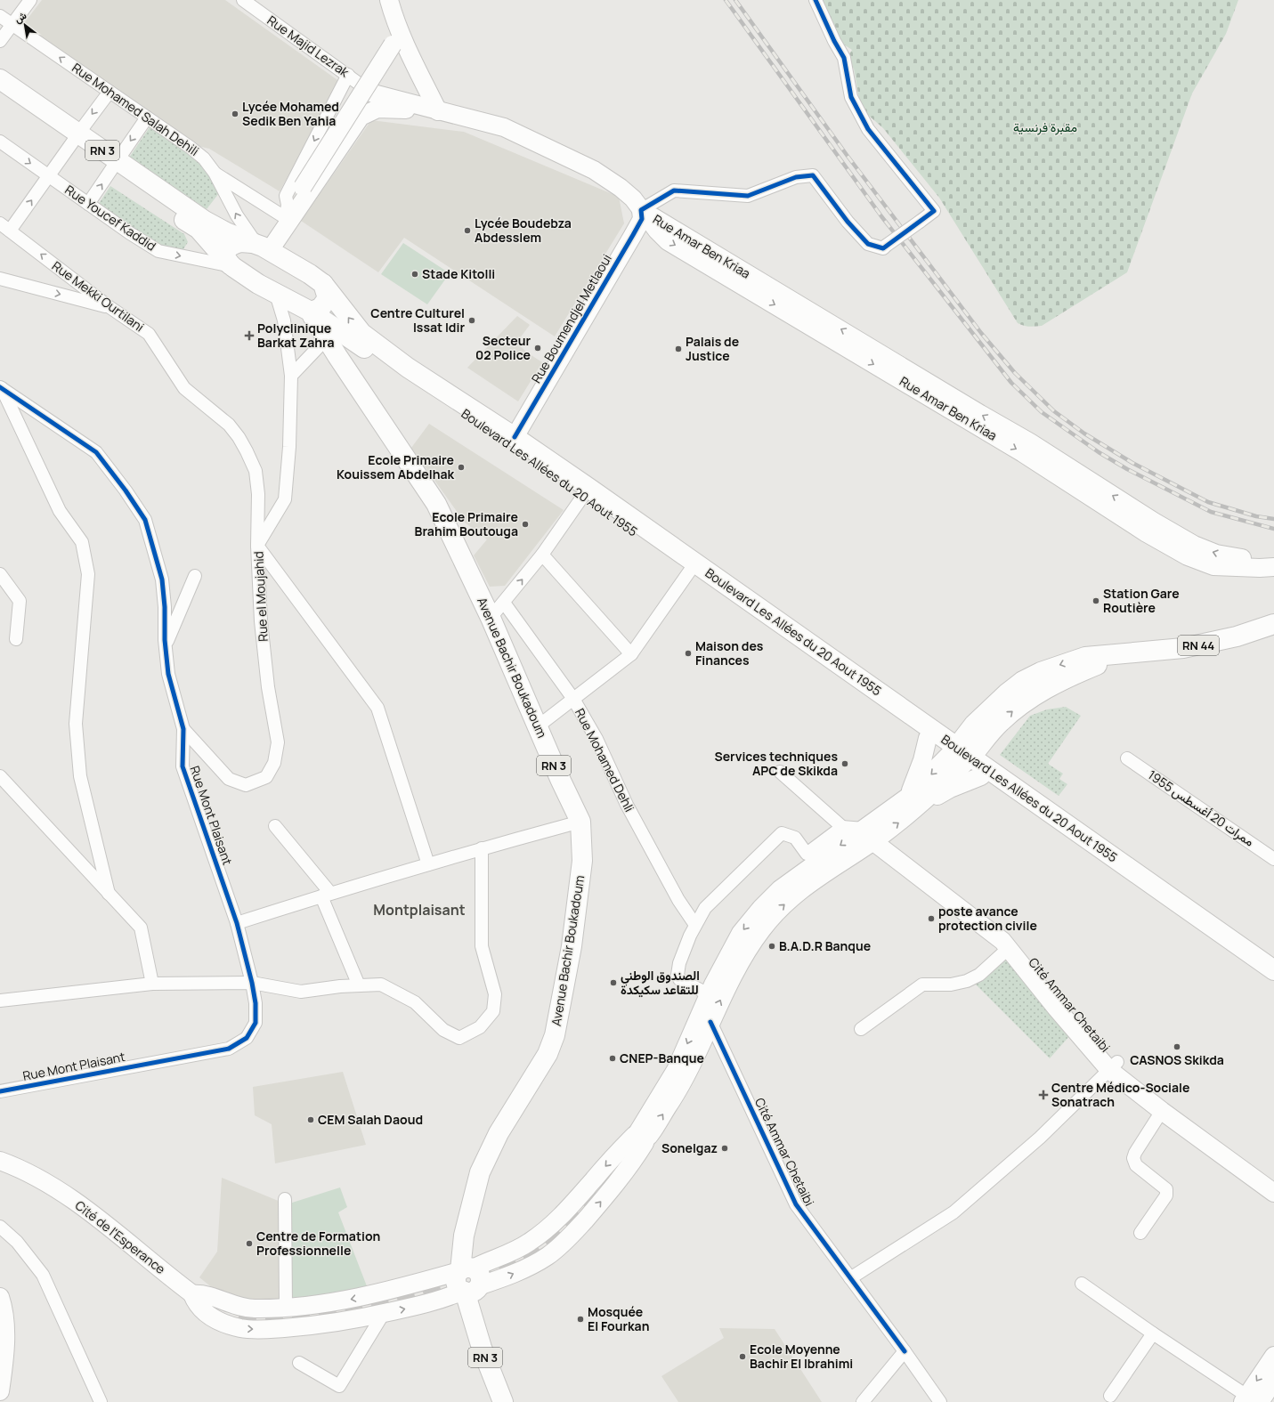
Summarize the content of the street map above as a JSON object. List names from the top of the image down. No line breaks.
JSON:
{"streets":{"main road":["RN 3","Rue Amar Ben Kriaa","Rue Boumendjel Metlaoui","Boulevard Les Allées du 20 Aout 1955","RN 44","Avenue Bachir Boukadoum","Cité Ammar Chetaibi","Cité de l'Esperance"],"street":["Rue Majid Lezrak","Rue Mohamed Salah Dehili","Rue Youcef Kaddid","Rue Mekki Ourtilani","Rue el Moujahid","Rue Mohamed Dehli","ممرات 20 أغسطس 1955","Rue Mont Plaisant"]},"crossings":[["Rue Mohamed Salah Dehili","RN 3"],["Rue Mohamed Salah Dehili","Boulevard Les Allées du 20 Aout 1955"],["RN 3","Rue Youcef Kaddid"],["RN 3","Boulevard Les Allées du 20 Aout 1955"],["RN 3","Avenue Bachir Boukadoum"],["Rue Amar Ben Kriaa","Rue Boumendjel Metlaoui"],["Rue Mekki Ourtilani","Rue el Moujahid"],["Rue Boumendjel Metlaoui","Boulevard Les Allées du 20 Aout 1955"],["Boulevard Les Allées du 20 Aout 1955","Avenue Bachir Boukadoum"],["Rue el Moujahid","Rue Mont Plaisant"]],"districts":["Montplaisant"],"parks":["مقبرة فرنسية"],"places":{"other":["Lycée Mohamed Sedik Ben Yahia","Lycée Boudebza Abdesslem","Stade Kitolli","Centre Culturel Issat Idir","Secteur 02 Police","Palais de Justice","Ecole Primaire Kouissem Abdelhak","Ecole Primaire Brahim Boutouga","Station Gare Routière","Maison des Finances","Services techniques APC de Skikda","poste avance protection civile","B.A.D.R Banque","الصندوق الوطني للتقاعد سكيكدة","CASNOS Skikda","CNEP-Banque","CEM Salah Daoud","Sonelgaz","Centre de Formation Professionnelle","Mosquée El Fourkan","Ecole Moyenne Bachir El Ibrahimi"],"health":["Polyclinique Barkat Zahra","Centre Médico-Sociale Sonatrach"]},"north":"top left"}
